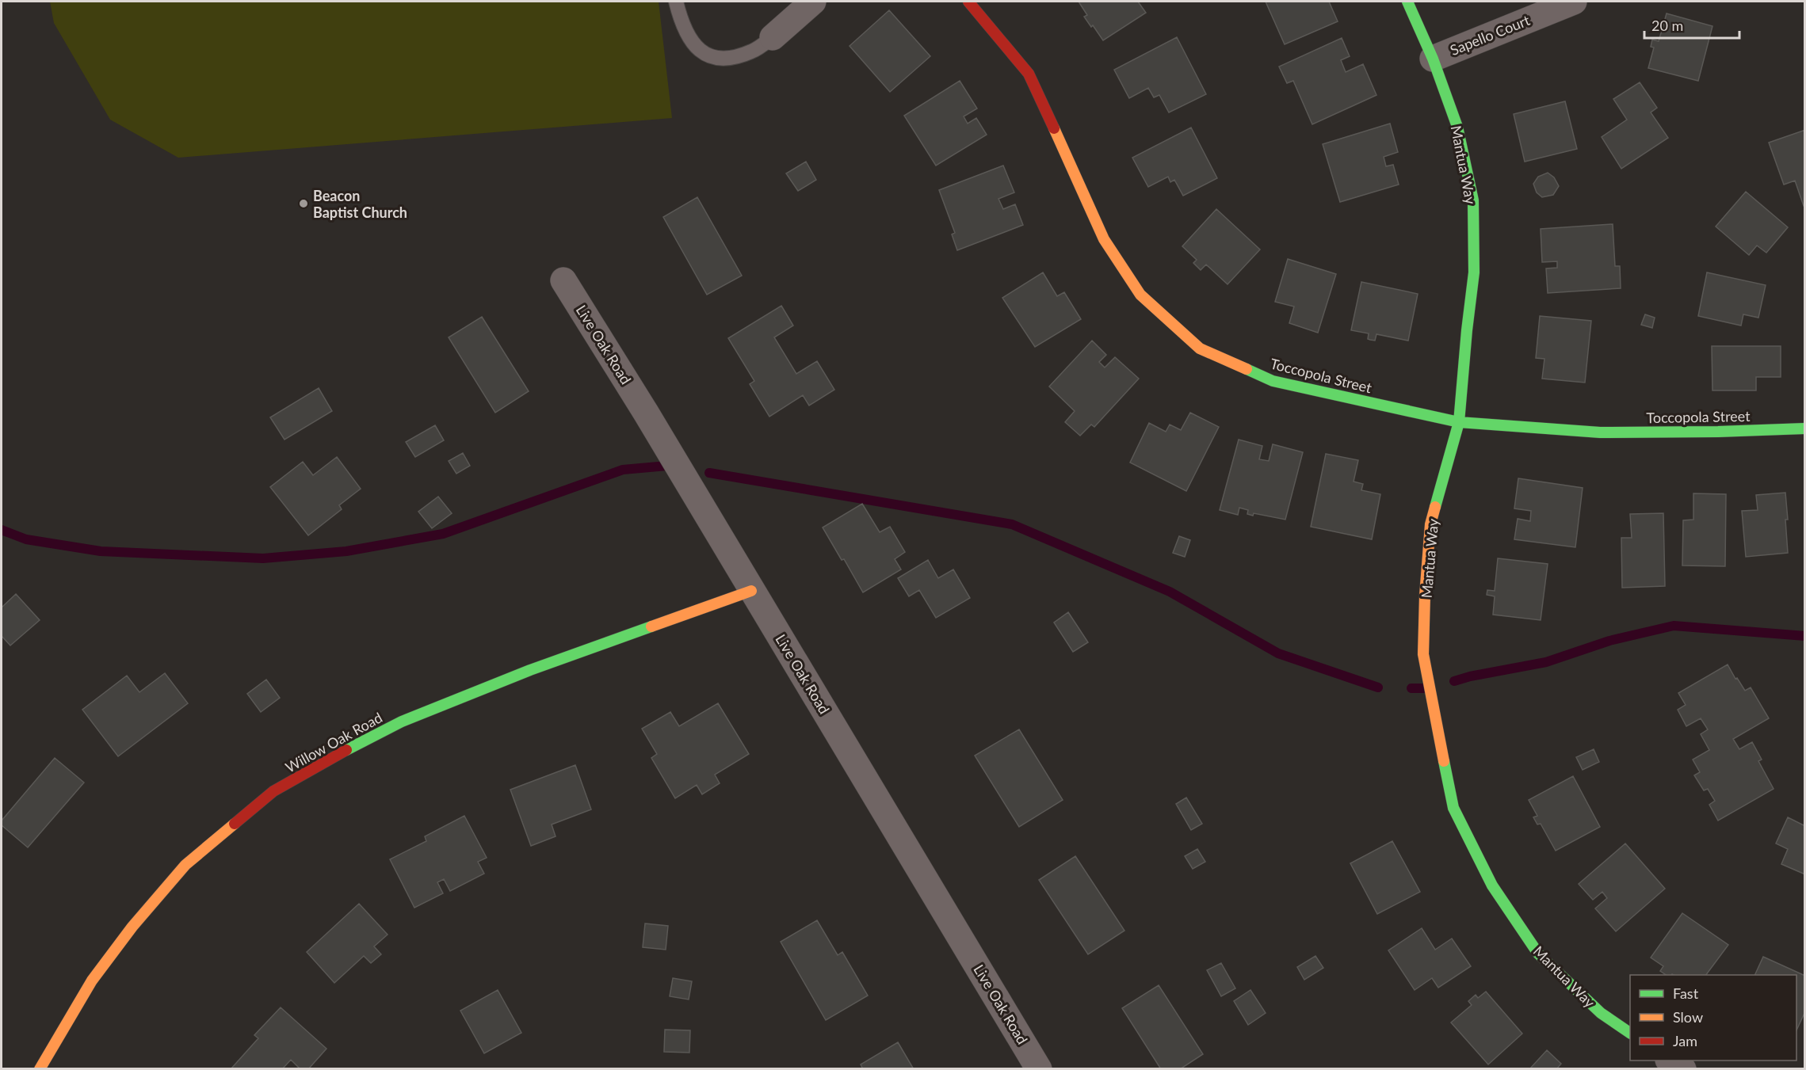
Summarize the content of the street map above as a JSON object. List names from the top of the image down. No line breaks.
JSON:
{"streets":{"street":["Sapello Court","Mantua Way","Live Oak Road","Toccopola Street","Willow Oak Road"]},"crossings":[["Sapello Court","Mantua Way"],["Mantua Way","Toccopola Street"],["Live Oak Road","Willow Oak Road"]],"places":["Beacon Baptist Church"],"legend":["Fast","Slow","Jam"],"scale_bar":"20 m"}
